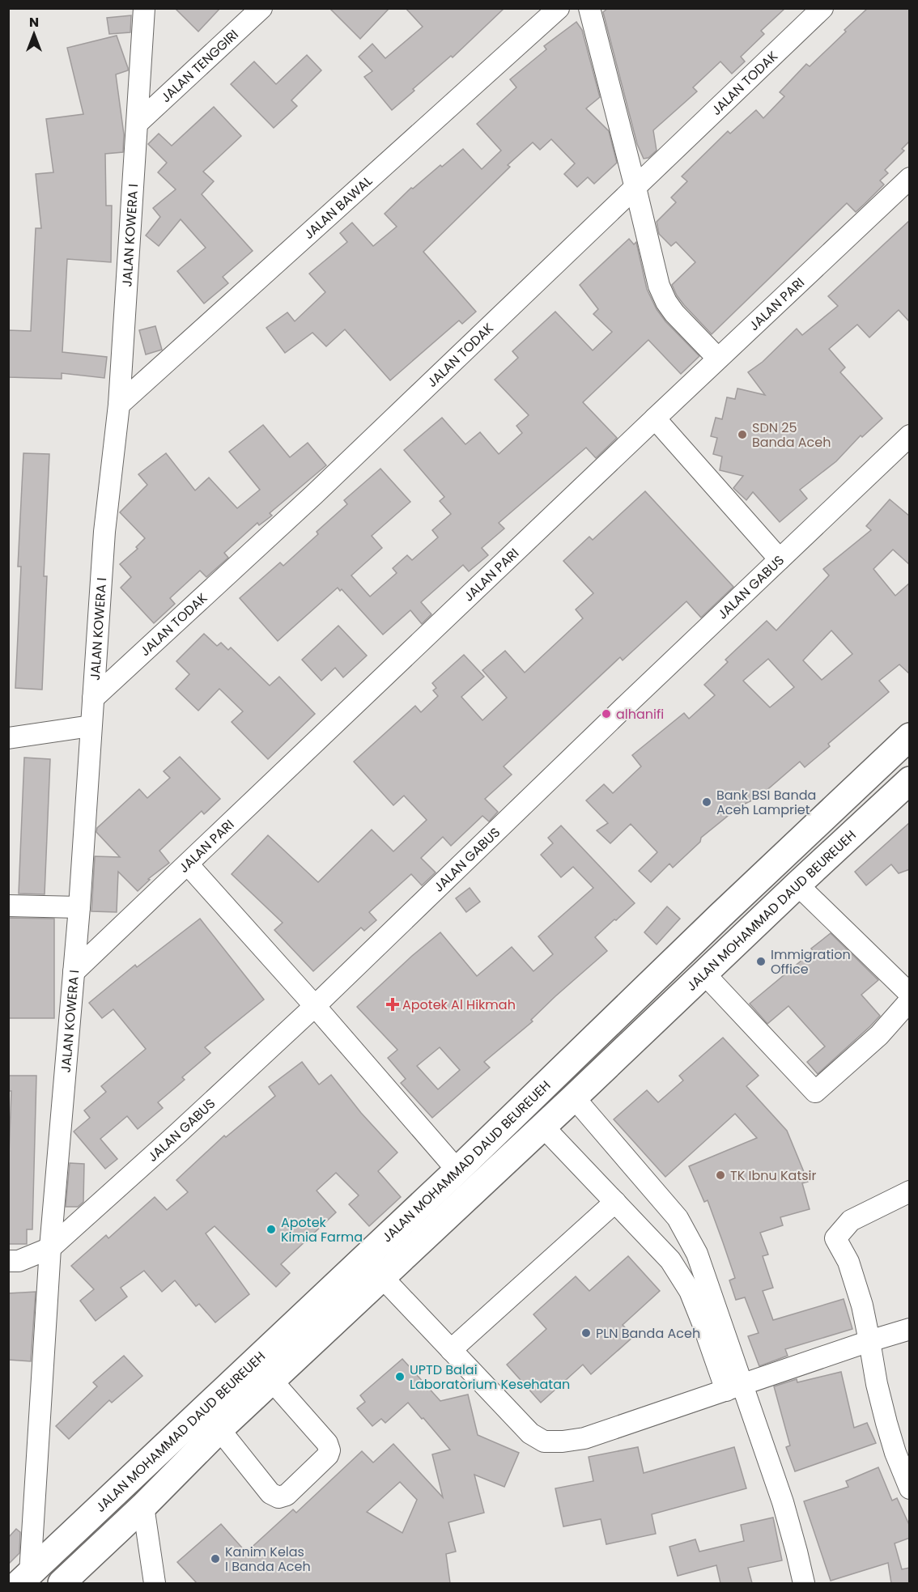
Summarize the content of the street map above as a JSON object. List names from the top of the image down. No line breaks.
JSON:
{"streets":{"highway":["JALAN MOHAMMAD DAUD BEUREUEH"],"street":["JALAN TENGGIRI","JALAN TODAK","JALAN BAWAL","JALAN KOWERA I","JALAN PARI","JALAN GABUS"]},"crossings":[["JALAN TENGGIRI","JALAN KOWERA I"],["JALAN TODAK","JALAN KOWERA I"],["JALAN BAWAL","JALAN KOWERA I"],["JALAN KOWERA I","JALAN PARI"],["JALAN KOWERA I","JALAN GABUS"],["JALAN KOWERA I","JALAN MOHAMMAD DAUD BEUREUEH"]],"places":{"other":["SDN 25 Banda Aceh","alhanifi","Bank BSI Banda Aceh Lampriet","Immigration Office","TK Ibnu Katsir","Apotek Kimia Farma","PLN Banda Aceh","UPTD Balai Laboratorium Kesehatan","Kanim Kelas I Banda Aceh"],"health":["Apotek Al Hikmah"]},"north":"top"}
